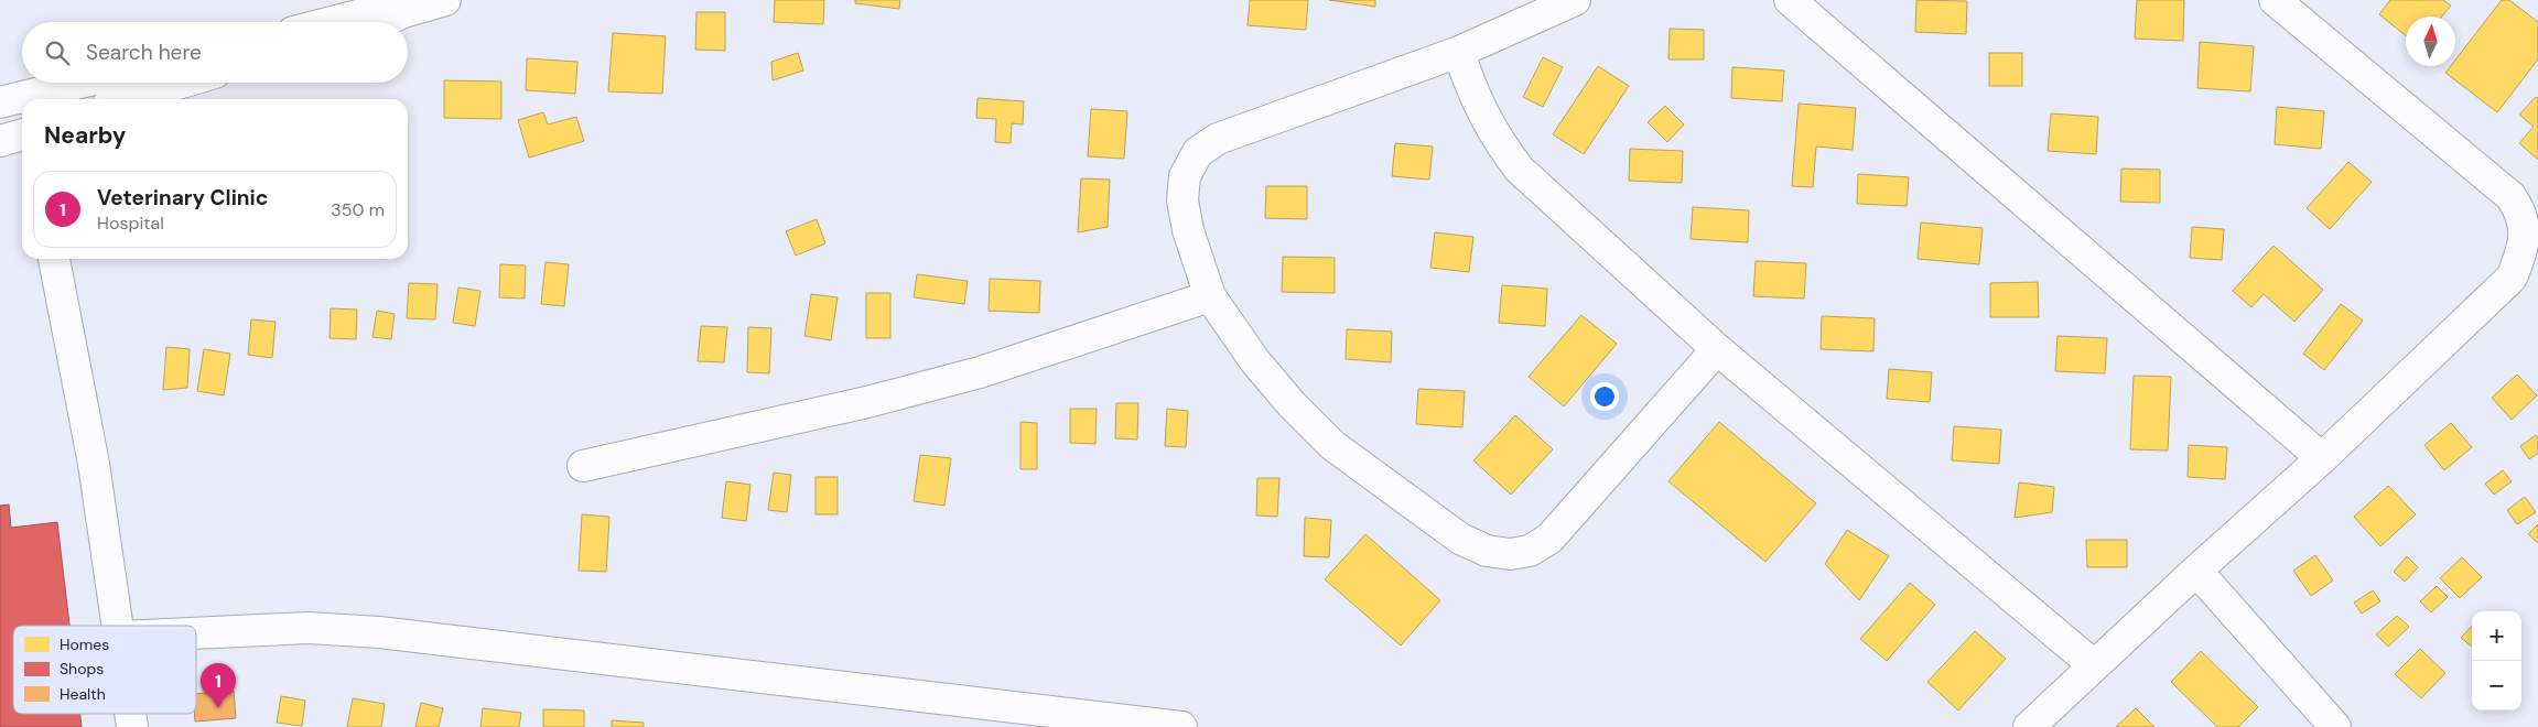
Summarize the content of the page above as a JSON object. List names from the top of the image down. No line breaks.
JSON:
{"legend":["Homes","Shops","Health"],"north":"top","page":{"search":"Search here","heading":"Nearby","list":[{"mark":"1","name":"Veterinary Clinic","note":"Hospital","value":"350 m"}],"map_buttons":["+","−"],"pins":"1"}}
